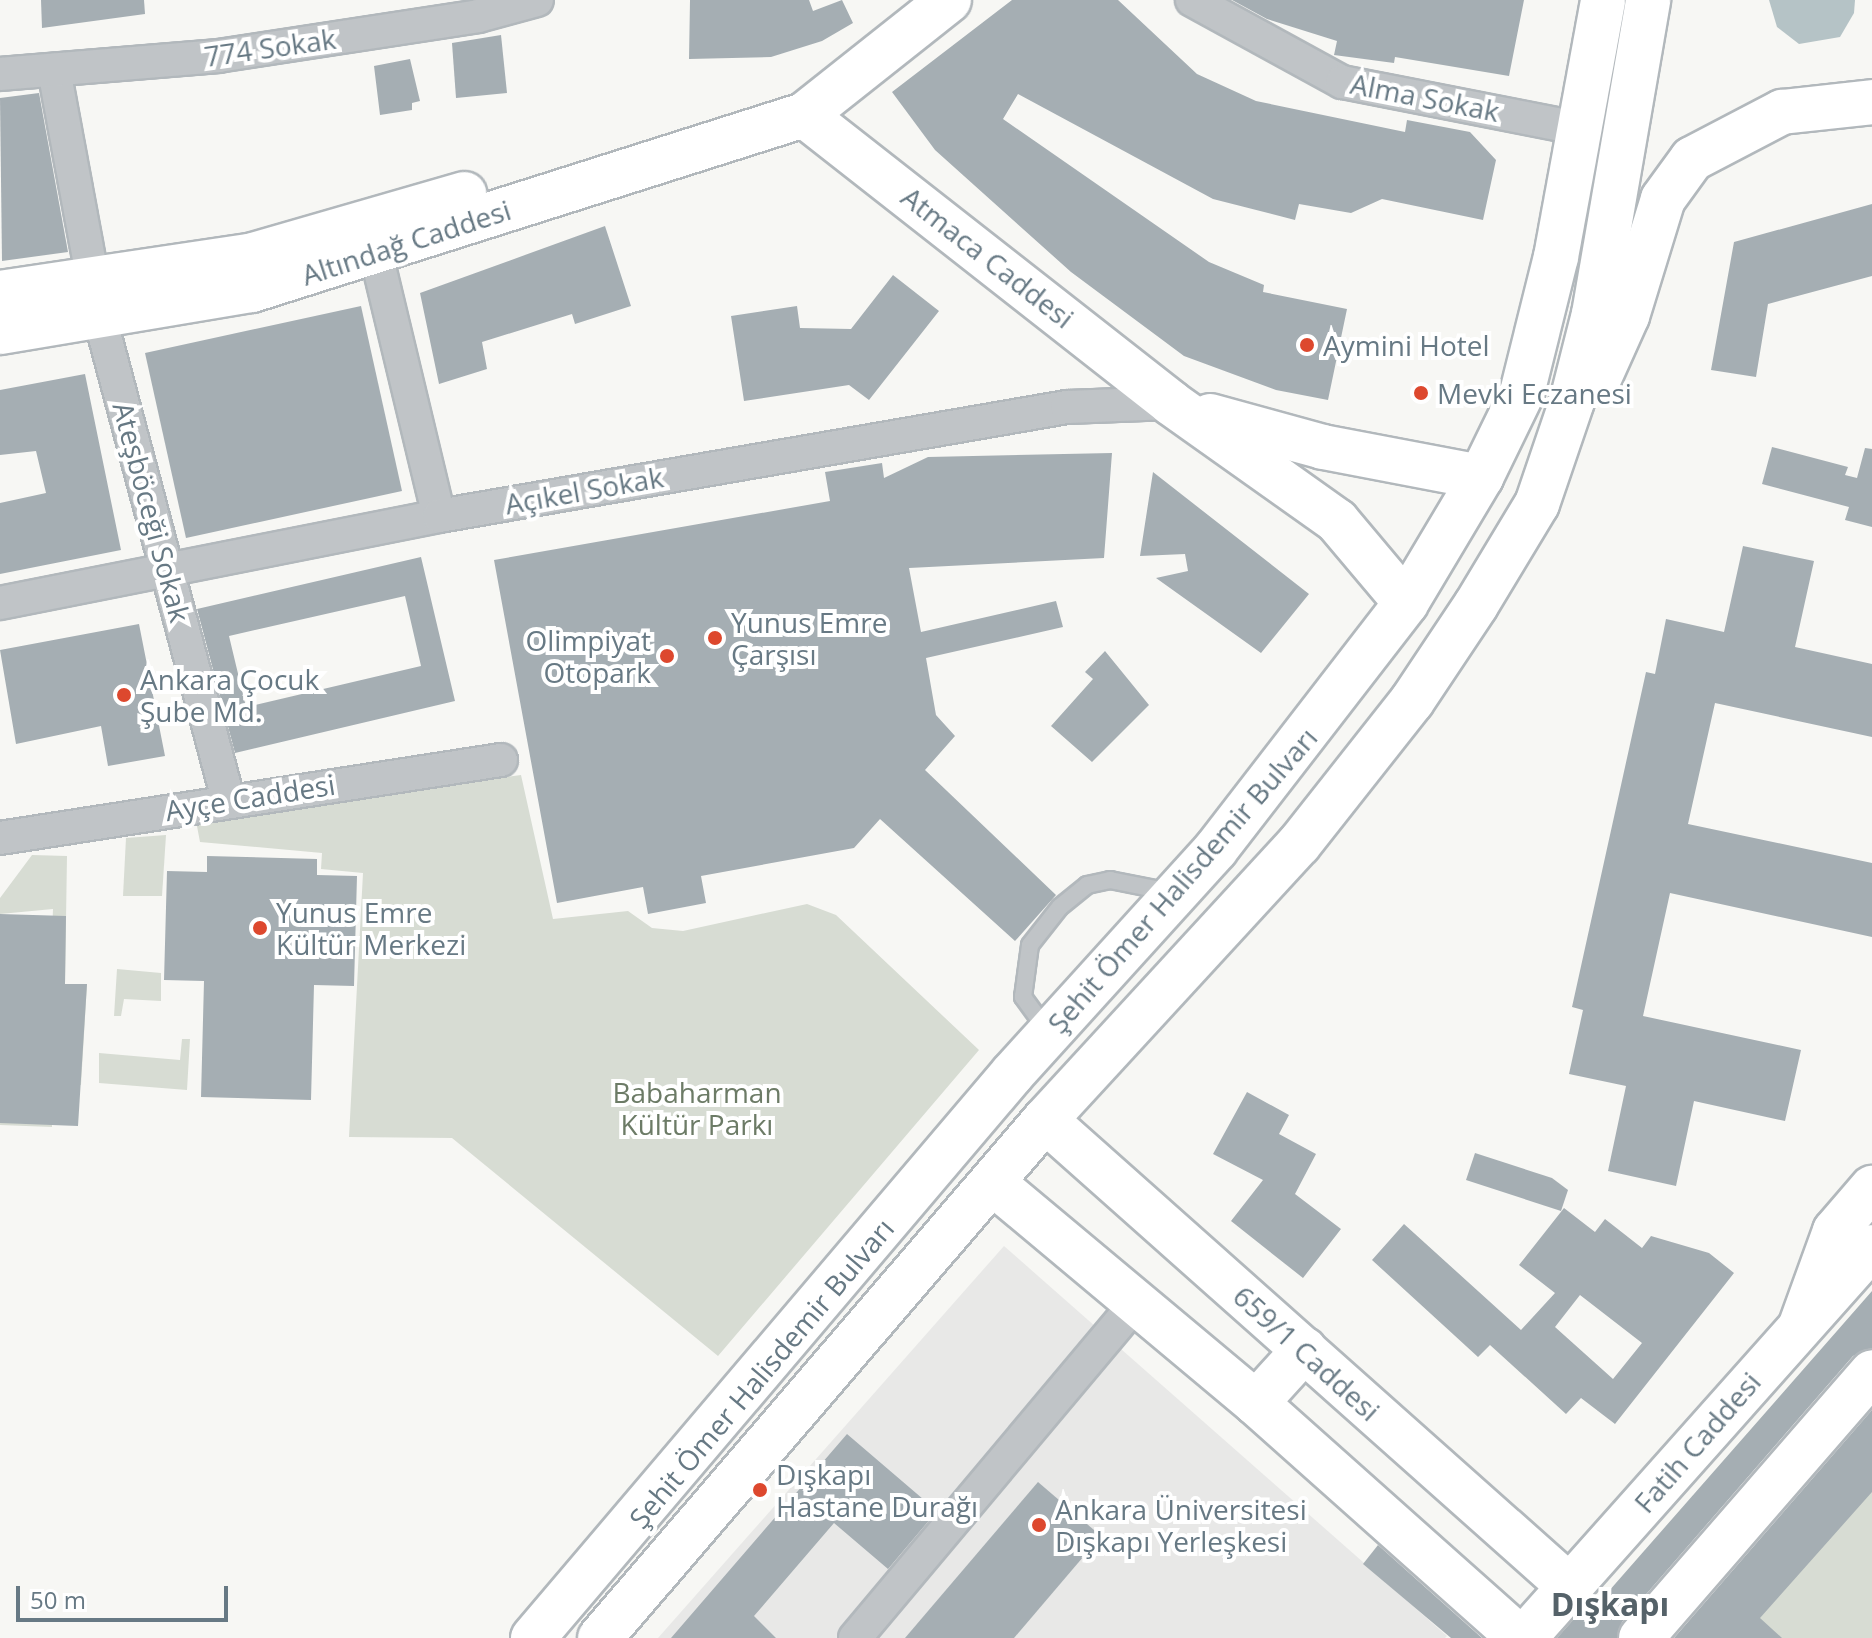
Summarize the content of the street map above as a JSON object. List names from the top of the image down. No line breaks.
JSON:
{"streets":{"main road":["Altındağ Caddesi","Atmaca Caddesi","Şehit Ömer Halisdemir Bulvarı","659/1 Caddesi","Fatih Caddesi"],"street":["774 Sokak","Alma Sokak","Açıkel Sokak","Ateşböceği Sokak","Ayçe Caddesi"]},"crossings":[["774 Sokak","Ateşböceği Sokak"],["Alma Sokak","Şehit Ömer Halisdemir Bulvarı"],["Altındağ Caddesi","Atmaca Caddesi"],["Altındağ Caddesi","Ateşböceği Sokak"],["Atmaca Caddesi","Açıkel Sokak"],["Atmaca Caddesi","Şehit Ömer Halisdemir Bulvarı"],["Açıkel Sokak","Ateşböceği Sokak"],["Ateşböceği Sokak","Ayçe Caddesi"],["Şehit Ömer Halisdemir Bulvarı","659/1 Caddesi"],["659/1 Caddesi","Fatih Caddesi"]],"districts":["Dışkapı"],"parks":["Babaharman Kültür Parkı"],"places":["Aymini Hotel","Mevki Eczanesi","Yunus Emre Çarşısı","Olimpiyat Otopark","Ankara Çocuk Şube Md.","Yunus Emre Kültür Merkezi","Dışkapı Hastane Durağı","Ankara Üniversitesi Dışkapı Yerleşkesi"],"scale_bar":"50 m"}
